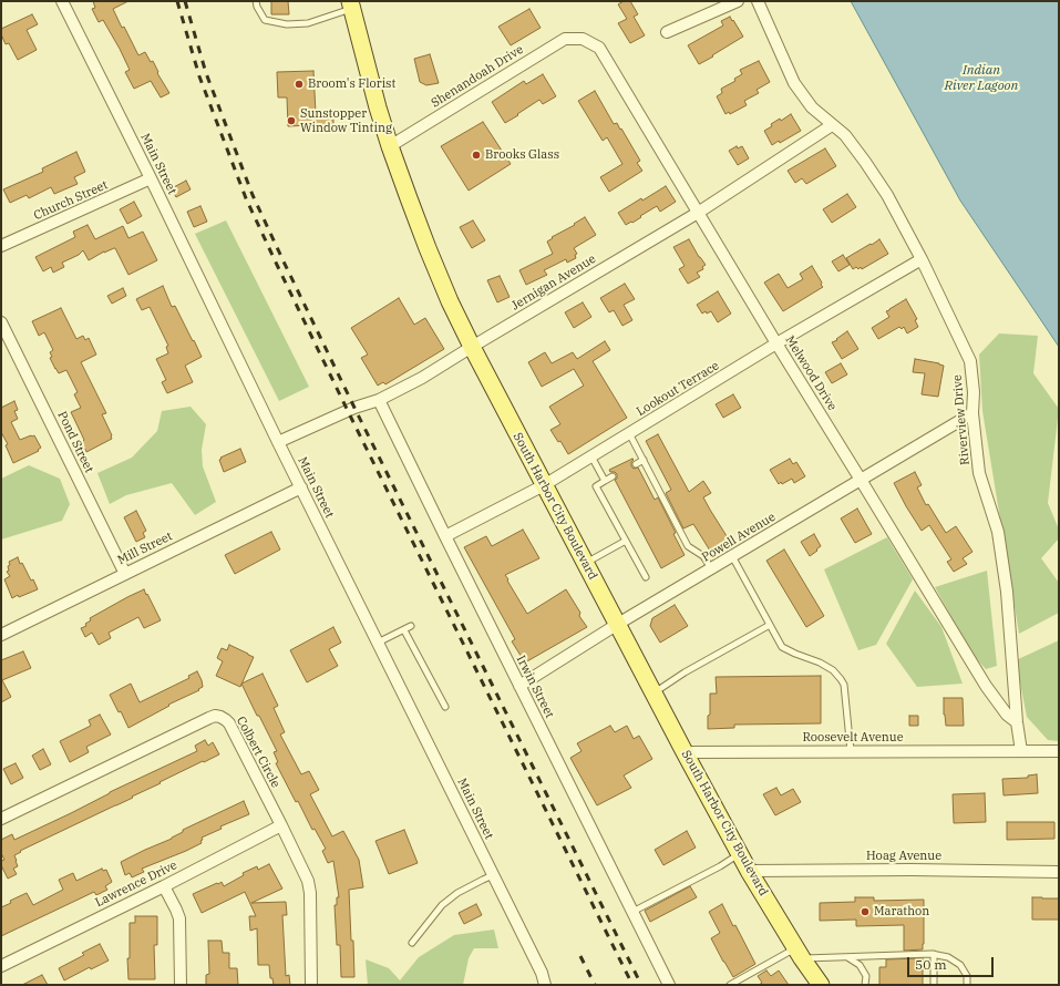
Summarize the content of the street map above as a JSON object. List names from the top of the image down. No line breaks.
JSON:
{"streets":{"main road":["South Harbor City Boulevard"],"street":["Shenandoah Drive","Main Street","Church Street","Jernigan Avenue","Melwood Drive","Lookout Terrace","Riverview Drive","Pond Street","Powell Avenue","Mill Street","Irwin Street","Roosevelt Avenue","Colbert Circle","Hoag Avenue","Lawrence Drive"]},"crossings":[["Shenandoah Drive","Melwood Drive"],["Shenandoah Drive","South Harbor City Boulevard"],["Main Street","Church Street"],["Main Street","Jernigan Avenue"],["Main Street","Mill Street"],["Jernigan Avenue","Melwood Drive"],["Jernigan Avenue","Riverview Drive"],["Jernigan Avenue","South Harbor City Boulevard"],["Jernigan Avenue","Irwin Street"],["Melwood Drive","Lookout Terrace"],["Melwood Drive","Riverview Drive"],["Melwood Drive","Powell Avenue"],["Lookout Terrace","Riverview Drive"],["Lookout Terrace","South Harbor City Boulevard"],["Lookout Terrace","Irwin Street"],["Riverview Drive","Powell Avenue"],["Riverview Drive","Roosevelt Avenue"],["Pond Street","Mill Street"],["South Harbor City Boulevard","Powell Avenue"],["South Harbor City Boulevard","Roosevelt Avenue"],["South Harbor City Boulevard","Hoag Avenue"],["Powell Avenue","Irwin Street"],["Colbert Circle","Lawrence Drive"]],"water":["Indian River Lagoon"],"places":["Broom's Florist","Sunstopper Window Tinting","Brooks Glass","Marathon"],"scale_bar":"50 m"}
